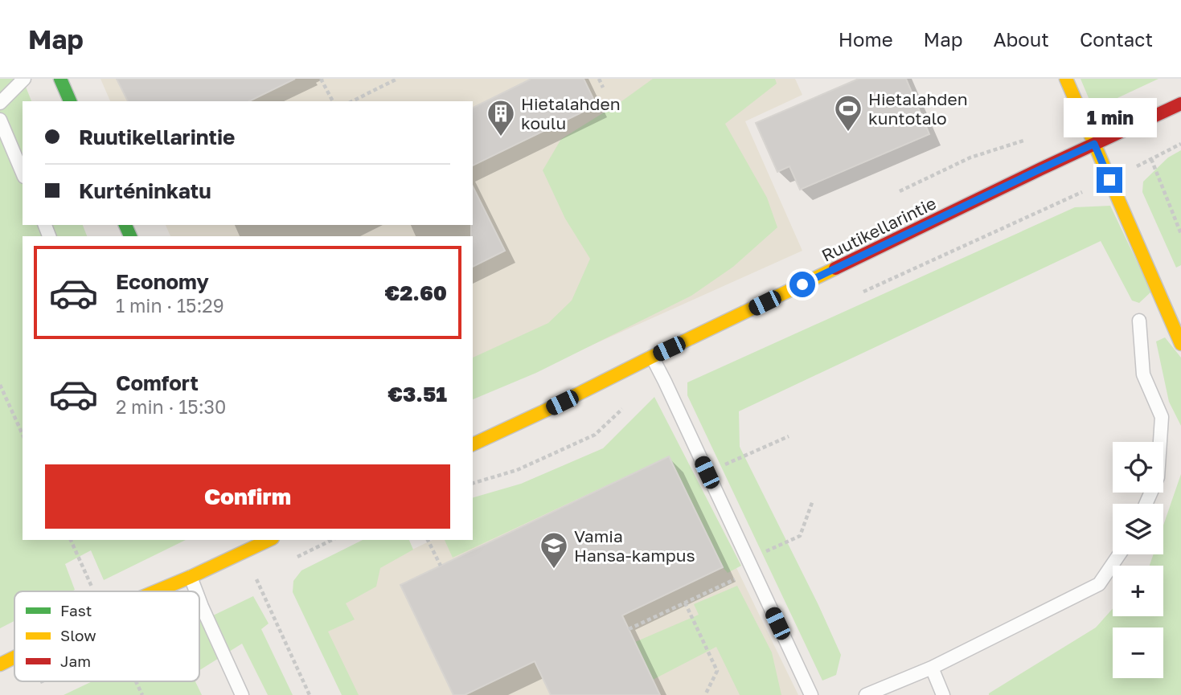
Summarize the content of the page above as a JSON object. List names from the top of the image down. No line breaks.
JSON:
{"streets":{"main road":["Ruutikellarintie"]},"places":{"sports":["Hietalahden kuntotalo"],"building":["Hietalahden koulu"],"school or university":["Vamia Hansa-kampus"]},"legend":["Fast","Slow","Jam"],"page":{"header":"Map","nav":["Home","Map","About","Contact"],"bubble":"1 min","banner":["Ruutikellarintie","Kurténinkatu"],"list":[{"name":"Economy","note":"1 min · 15:29","value":"€2.60"},{"name":"Comfort","note":"2 min · 15:30","value":"€3.51"}],"map_buttons":["+","−"],"buttons":"Confirm"}}
